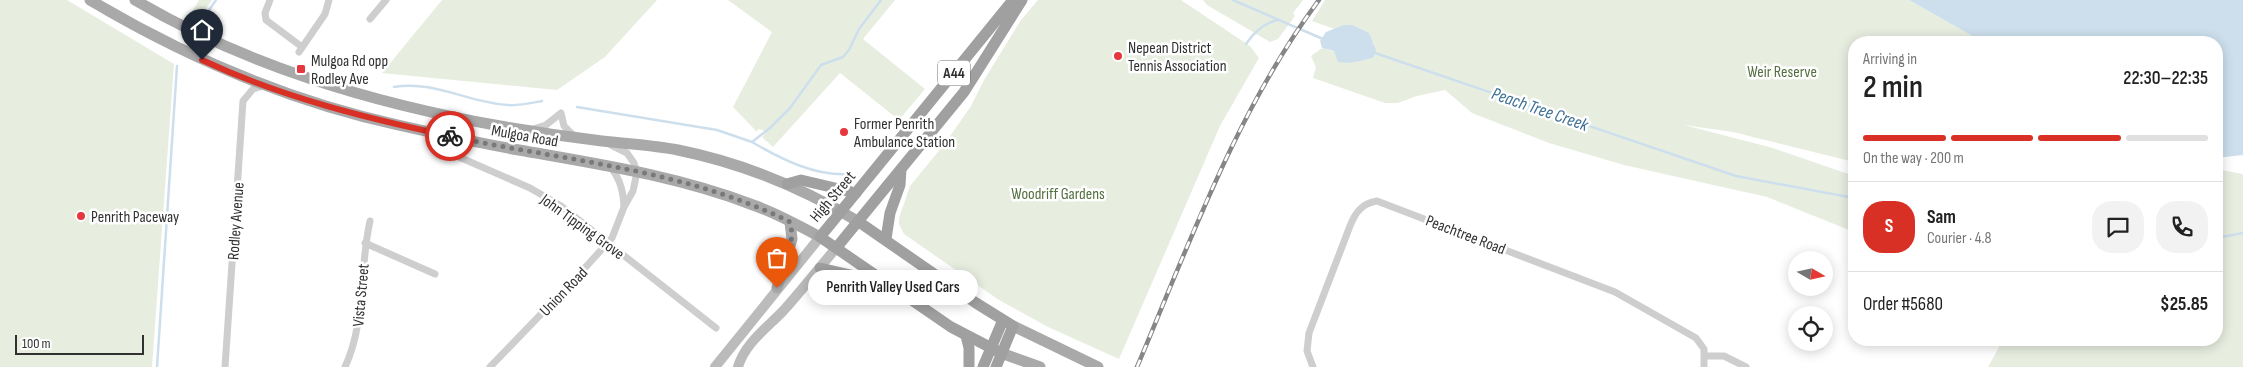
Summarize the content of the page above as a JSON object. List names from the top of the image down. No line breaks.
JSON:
{"streets":{"highway":["A44","High Street"],"main road":["Mulgoa Road"],"street":["Rodley Avenue","John Tipping Grove","Peachtree Road","Union Road","Vista Street"]},"crossings":[["A44","Mulgoa Road"],["Mulgoa Road","High Street"],["Mulgoa Road","Rodley Avenue"],["Mulgoa Road","Union Road"],["John Tipping Grove","Union Road"]],"water":["Peach Tree Creek"],"parks":["Weir Reserve","Woodriff Gardens"],"places":{"other":["Nepean District Tennis Association","Former Penrith Ambulance Station","Penrith Paceway","Penrith Valley Used Cars"],"transit":["Mulgoa Rd opp Rodley Ave"]},"scale_bar":"100 m","north":"right","page":{"heading":["2 min","Arriving in","22:30–22:35"],"panel":["Sam","Courier · 4.8","Order #5680","$25.85"],"bar":"On the way · 200 m","round":"S","bubble":"Penrith Valley Used Cars","scale":"100 m"}}
